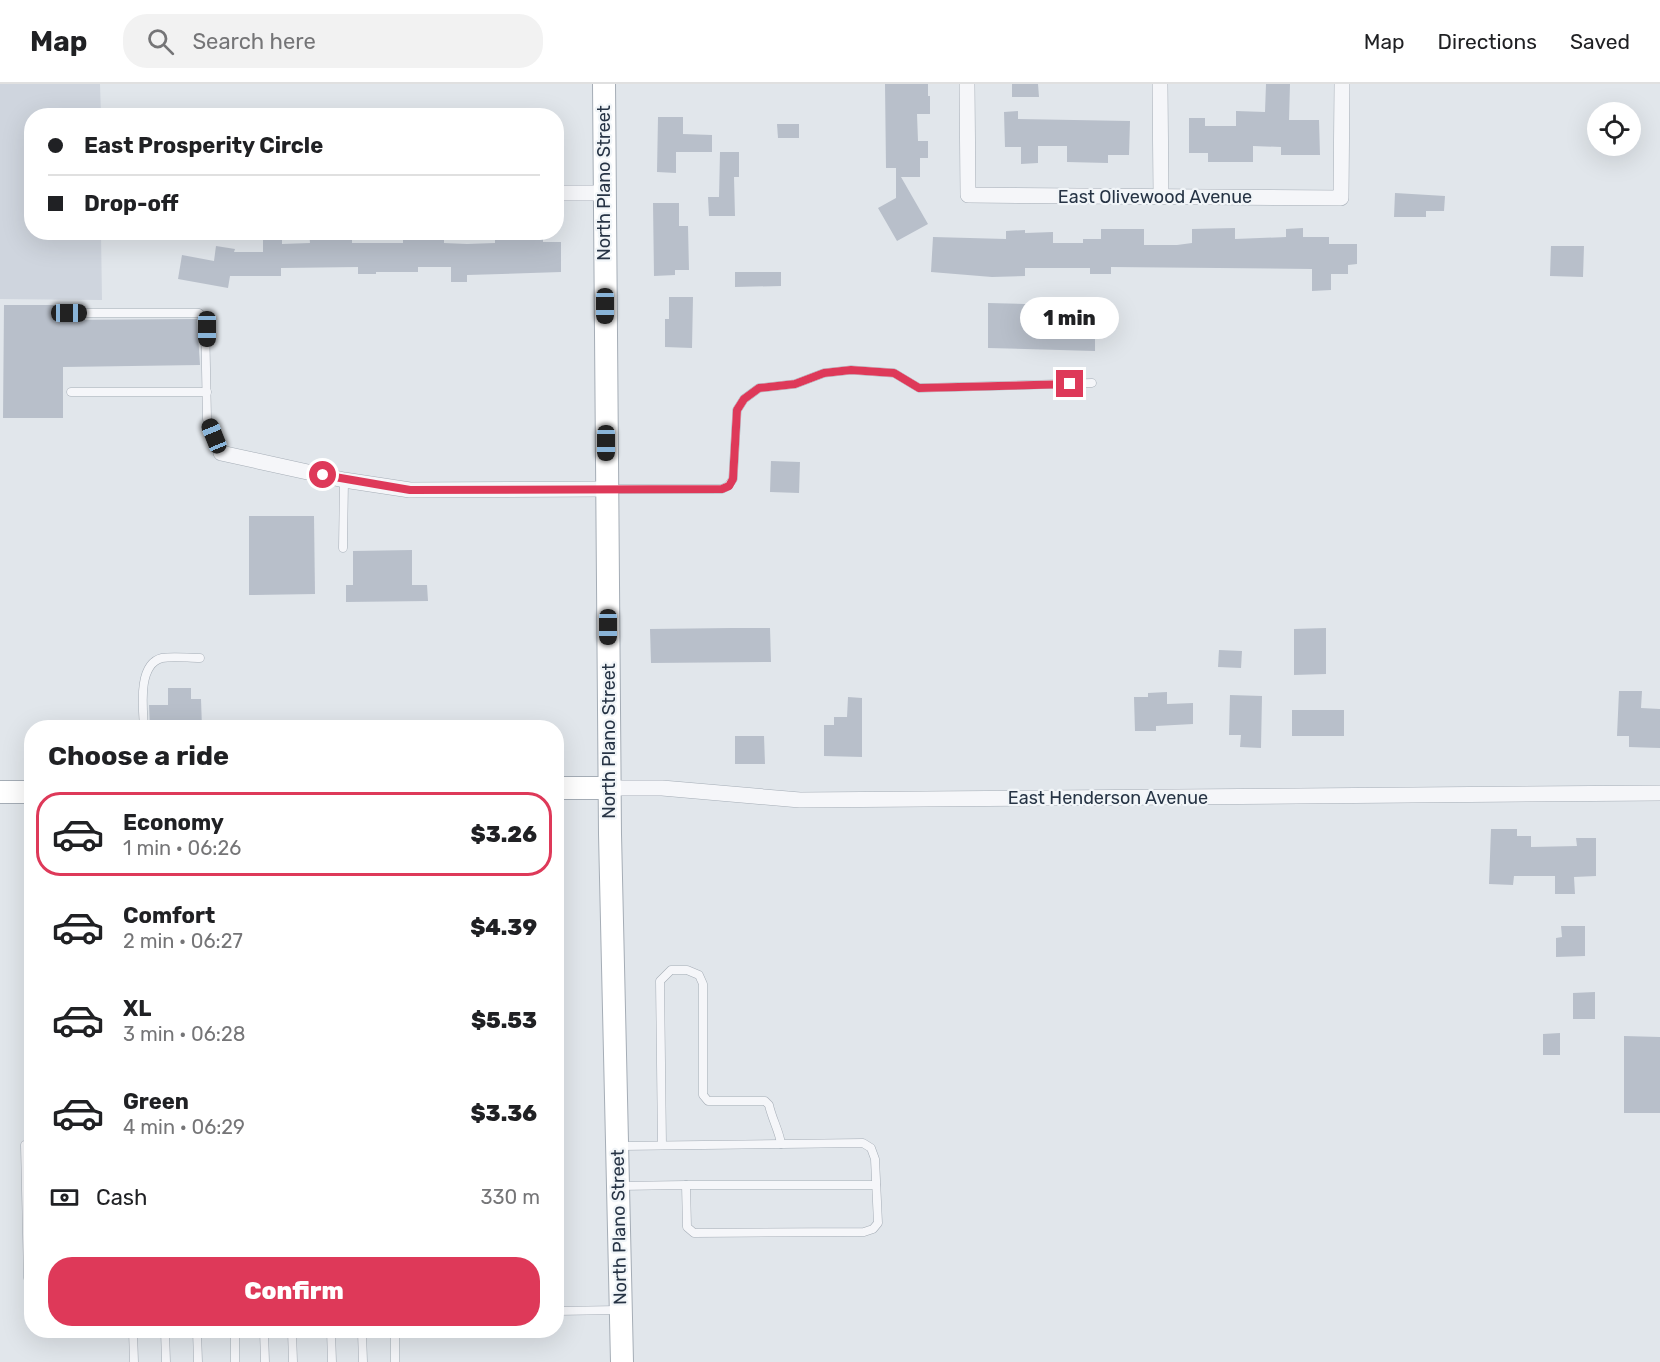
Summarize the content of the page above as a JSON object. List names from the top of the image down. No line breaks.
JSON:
{"streets":{"street":["North Plano Street","East Olivewood Avenue","East Henderson Avenue"]},"crossings":[["North Plano Street","East Henderson Avenue"]],"page":{"header":"Map","search":"Search here","nav":["Map","Directions","Saved"],"banner":["East Prosperity Circle","Drop-off"],"bubble":"1 min","heading":"Choose a ride","list":[{"name":"Economy","note":"1 min · 06:26","value":"$3.26"},{"name":"Comfort","note":"2 min · 06:27","value":"$4.39"},{"name":"XL","note":"3 min · 06:28","value":"$5.53"},{"name":"Green","note":"4 min · 06:29","value":"$3.36"}],"pay":["Cash","330 m"],"buttons":"Confirm"}}
